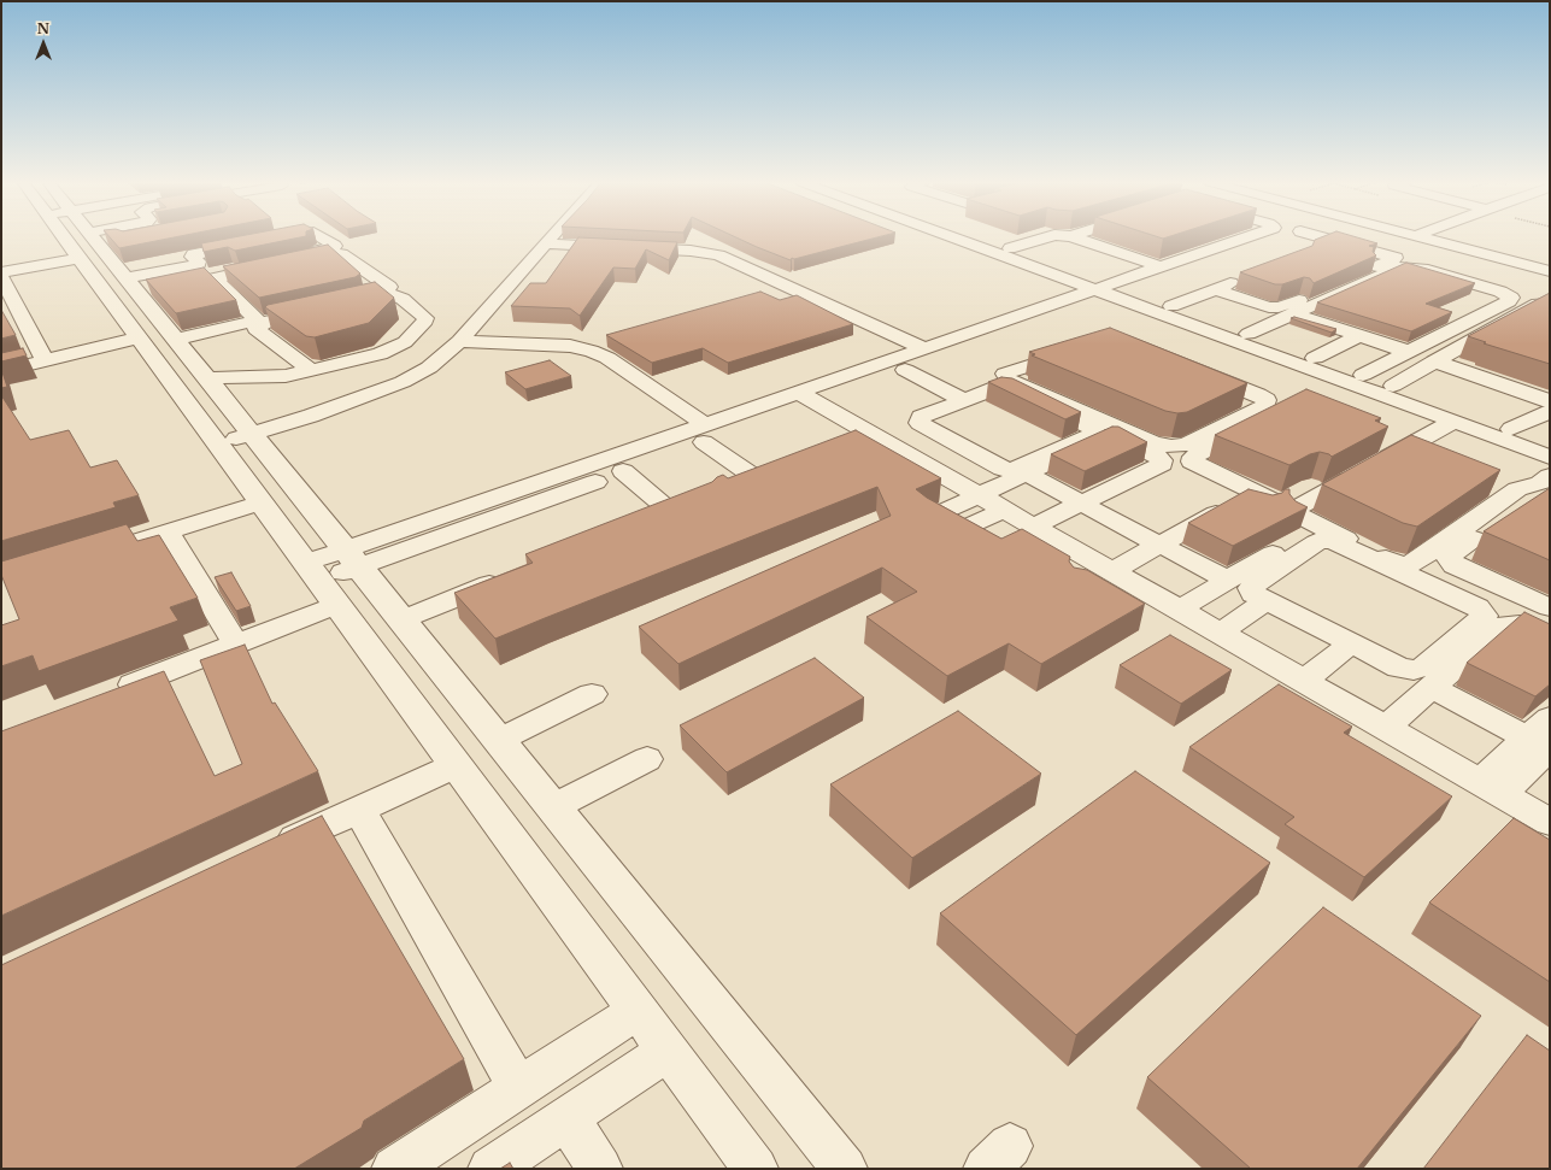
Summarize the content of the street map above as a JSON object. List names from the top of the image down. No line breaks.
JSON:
{"north":"top"}
